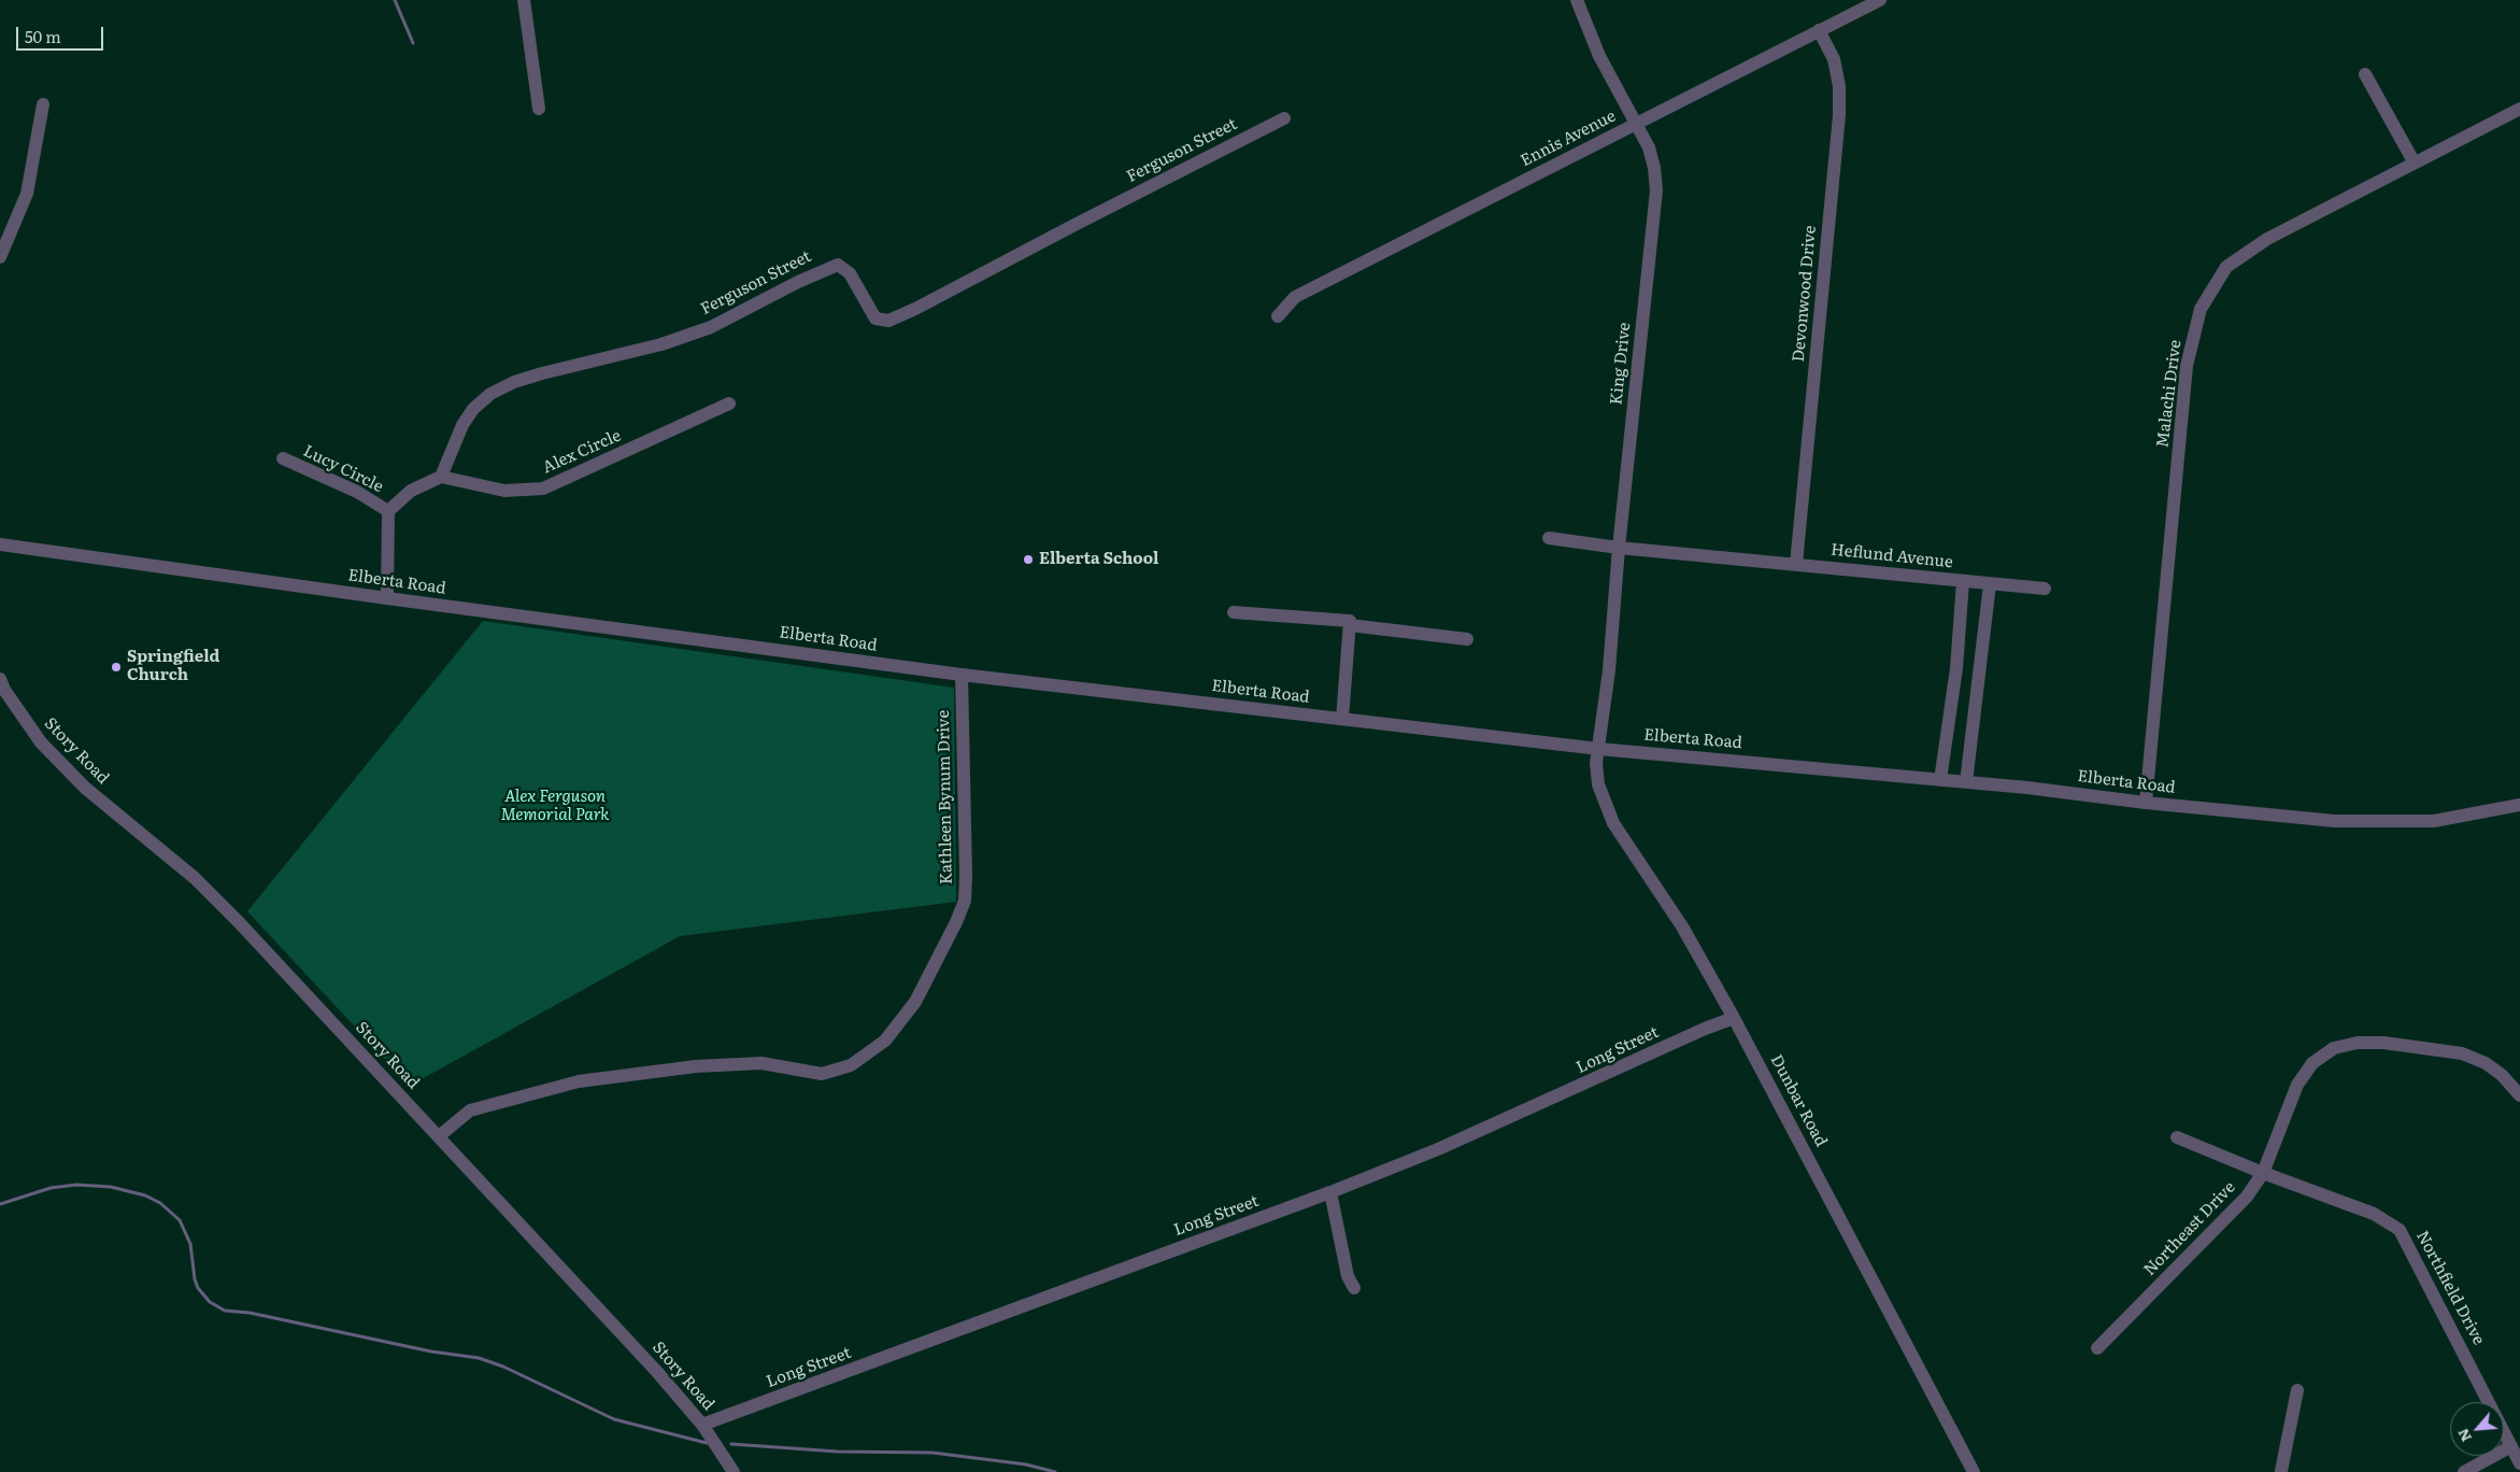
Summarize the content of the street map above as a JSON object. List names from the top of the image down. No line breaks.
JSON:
{"streets":{"street":["Ennis Avenue","Ferguson Street","Devonwood Drive","King Drive","Malachi Drive","Alex Circle","Lucy Circle","Heflund Avenue","Elberta Road","Story Road","Kathleen Bynum Drive","Long Street","Dunbar Road","Northeast Drive","Northfield Drive"]},"crossings":[["Ennis Avenue","Devonwood Drive"],["Ennis Avenue","King Drive"],["Ferguson Street","Alex Circle"],["Devonwood Drive","Heflund Avenue"],["King Drive","Heflund Avenue"],["King Drive","Elberta Road"],["King Drive","Dunbar Road"],["Malachi Drive","Elberta Road"],["Heflund Avenue","Elberta Road"],["Elberta Road","Kathleen Bynum Drive"],["Elberta Road","Dunbar Road"],["Story Road","Kathleen Bynum Drive"],["Story Road","Long Street"],["Long Street","Dunbar Road"],["Northeast Drive","Northfield Drive"]],"parks":["Alex Ferguson Memorial Park"],"places":["Elberta School","Springfield Church"],"scale_bar":"50 m","north":"bottom left"}
